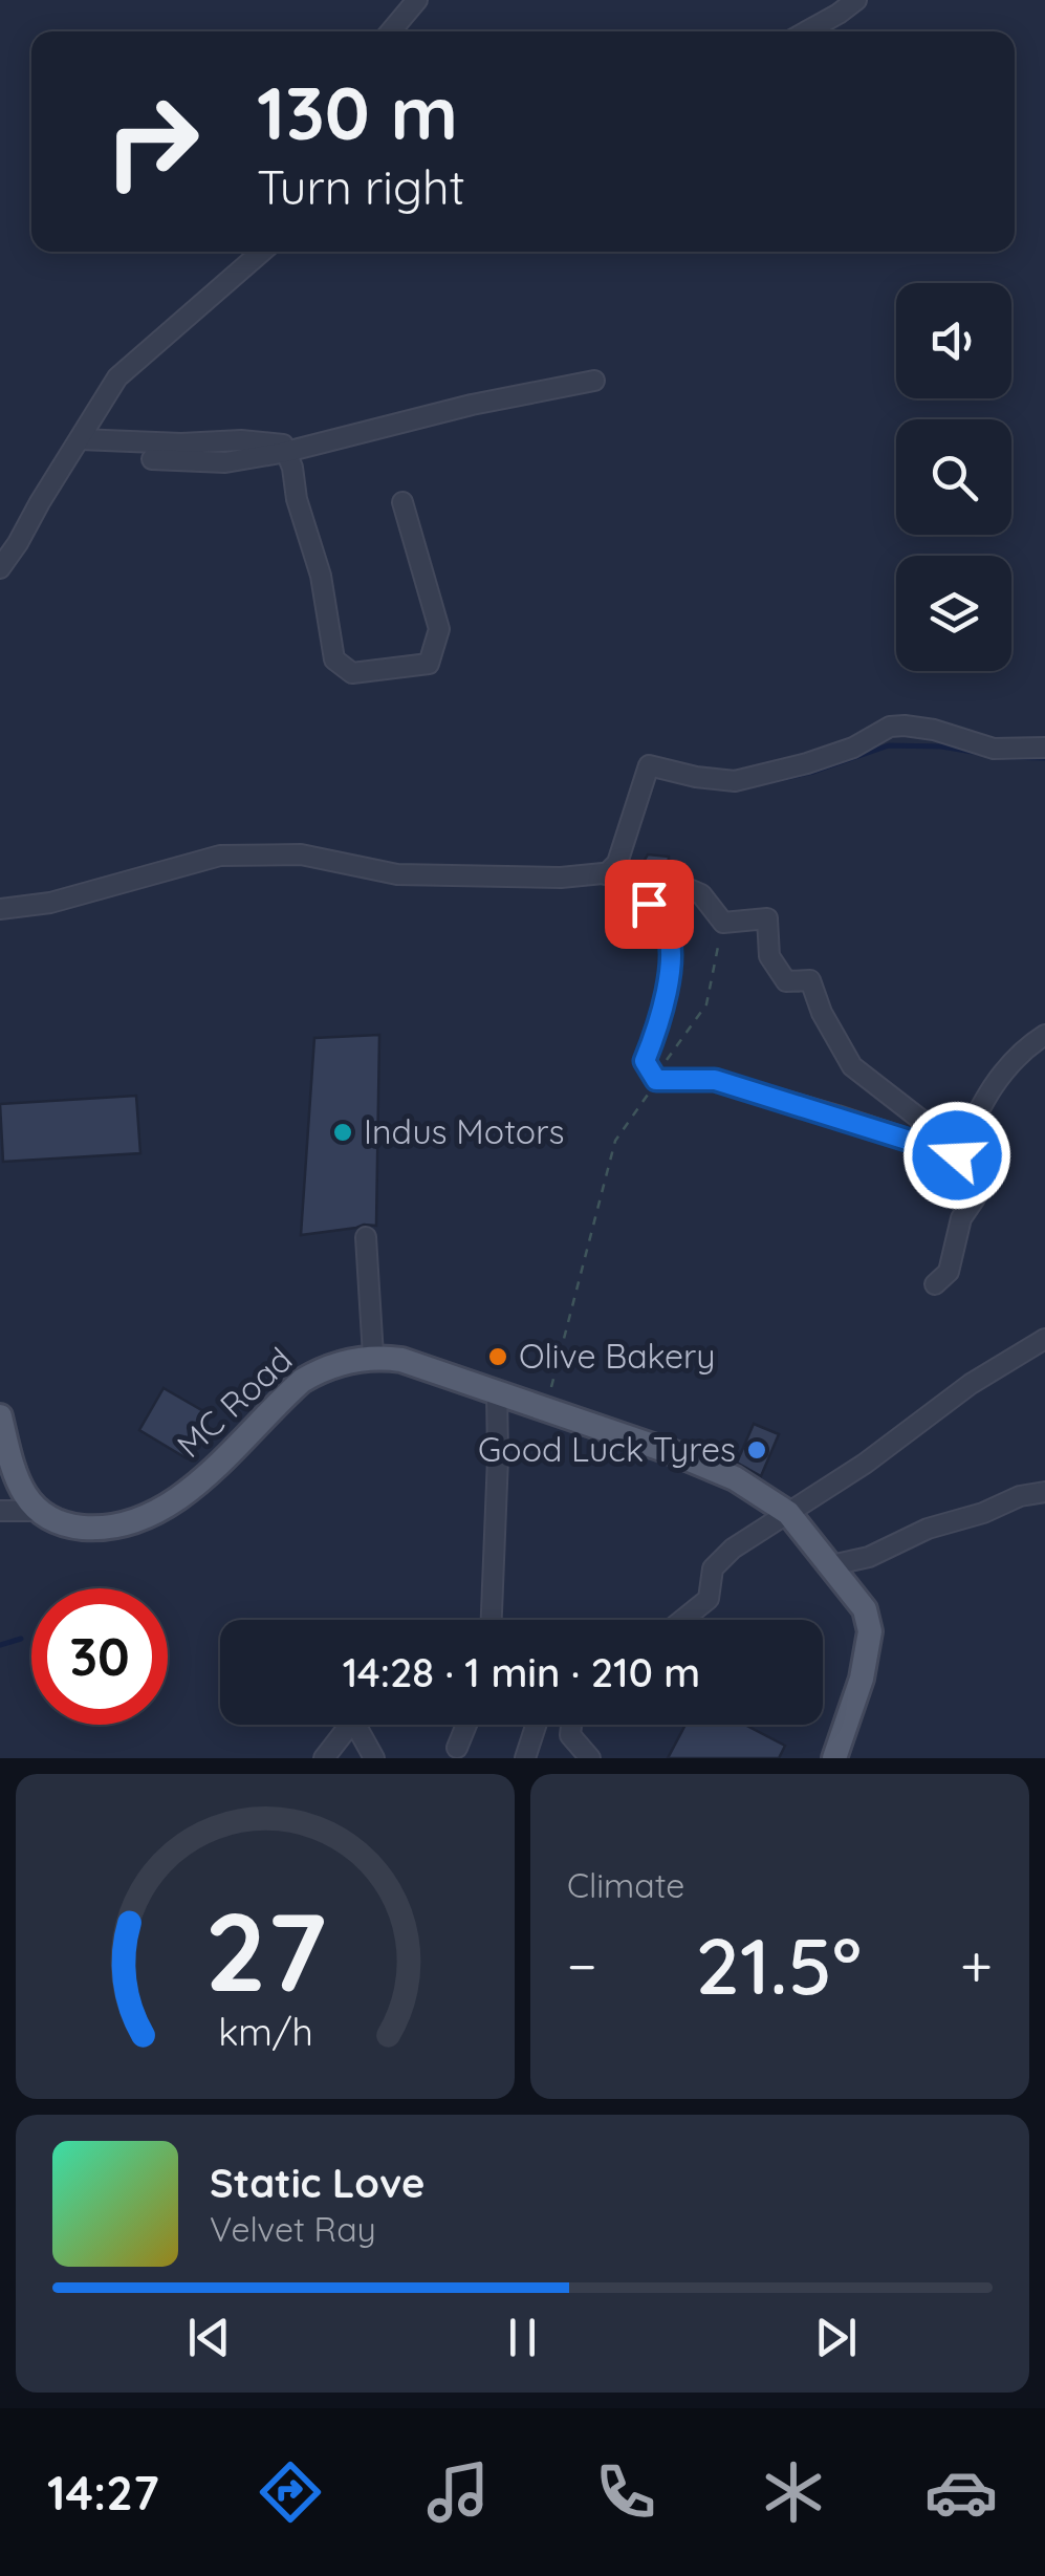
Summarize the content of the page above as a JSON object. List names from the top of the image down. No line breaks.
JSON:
{"streets":{"main road":["MC Road"]},"places":["Indus Motors","Olive Bakery","Good Luck Tyres"],"page":{"turn":["130 m","Turn right"],"limit":"30","trip":"14:28 · 1 min · 210 m","tile":"Climate","heat":["−","21.5°","+"],"song":["Static Love","Velvet Ray"],"tabs":"14:27","gauge":["27","km/h"]}}
